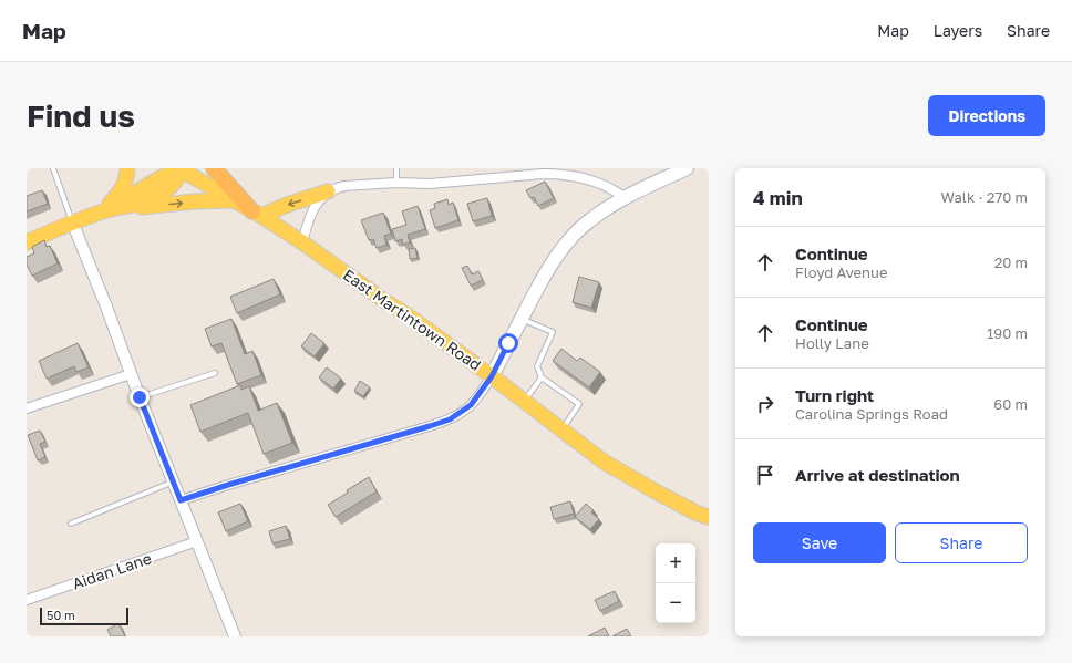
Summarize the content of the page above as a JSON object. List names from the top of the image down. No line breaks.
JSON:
{"streets":{"main road":["East Martintown Road"],"street":["Aidan Lane"]},"scale_bar":"50 m","page":{"header":"Map","nav":["Map","Layers","Share"],"buttons":["Directions",["Save","Share"]],"title":"Find us","heading":["4 min","Walk · 270 m"],"list":[["Continue","Floyd Avenue","20 m"],["Continue","Holly Lane","190 m"],["Turn right","Carolina Springs Road","60 m"],"Arrive at destination"],"map_buttons":["+","−"],"scale":"50 m"}}
